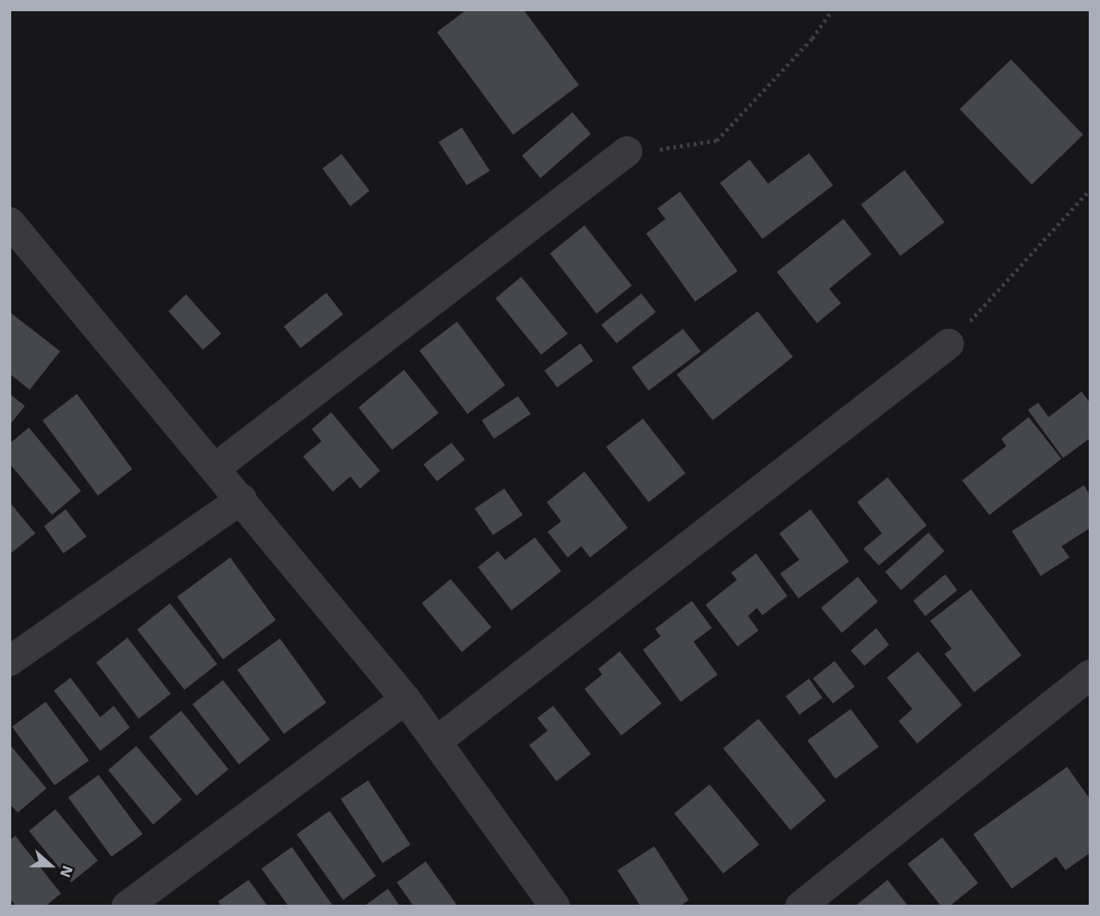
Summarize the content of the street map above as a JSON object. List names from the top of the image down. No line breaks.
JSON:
{"north":"right"}
